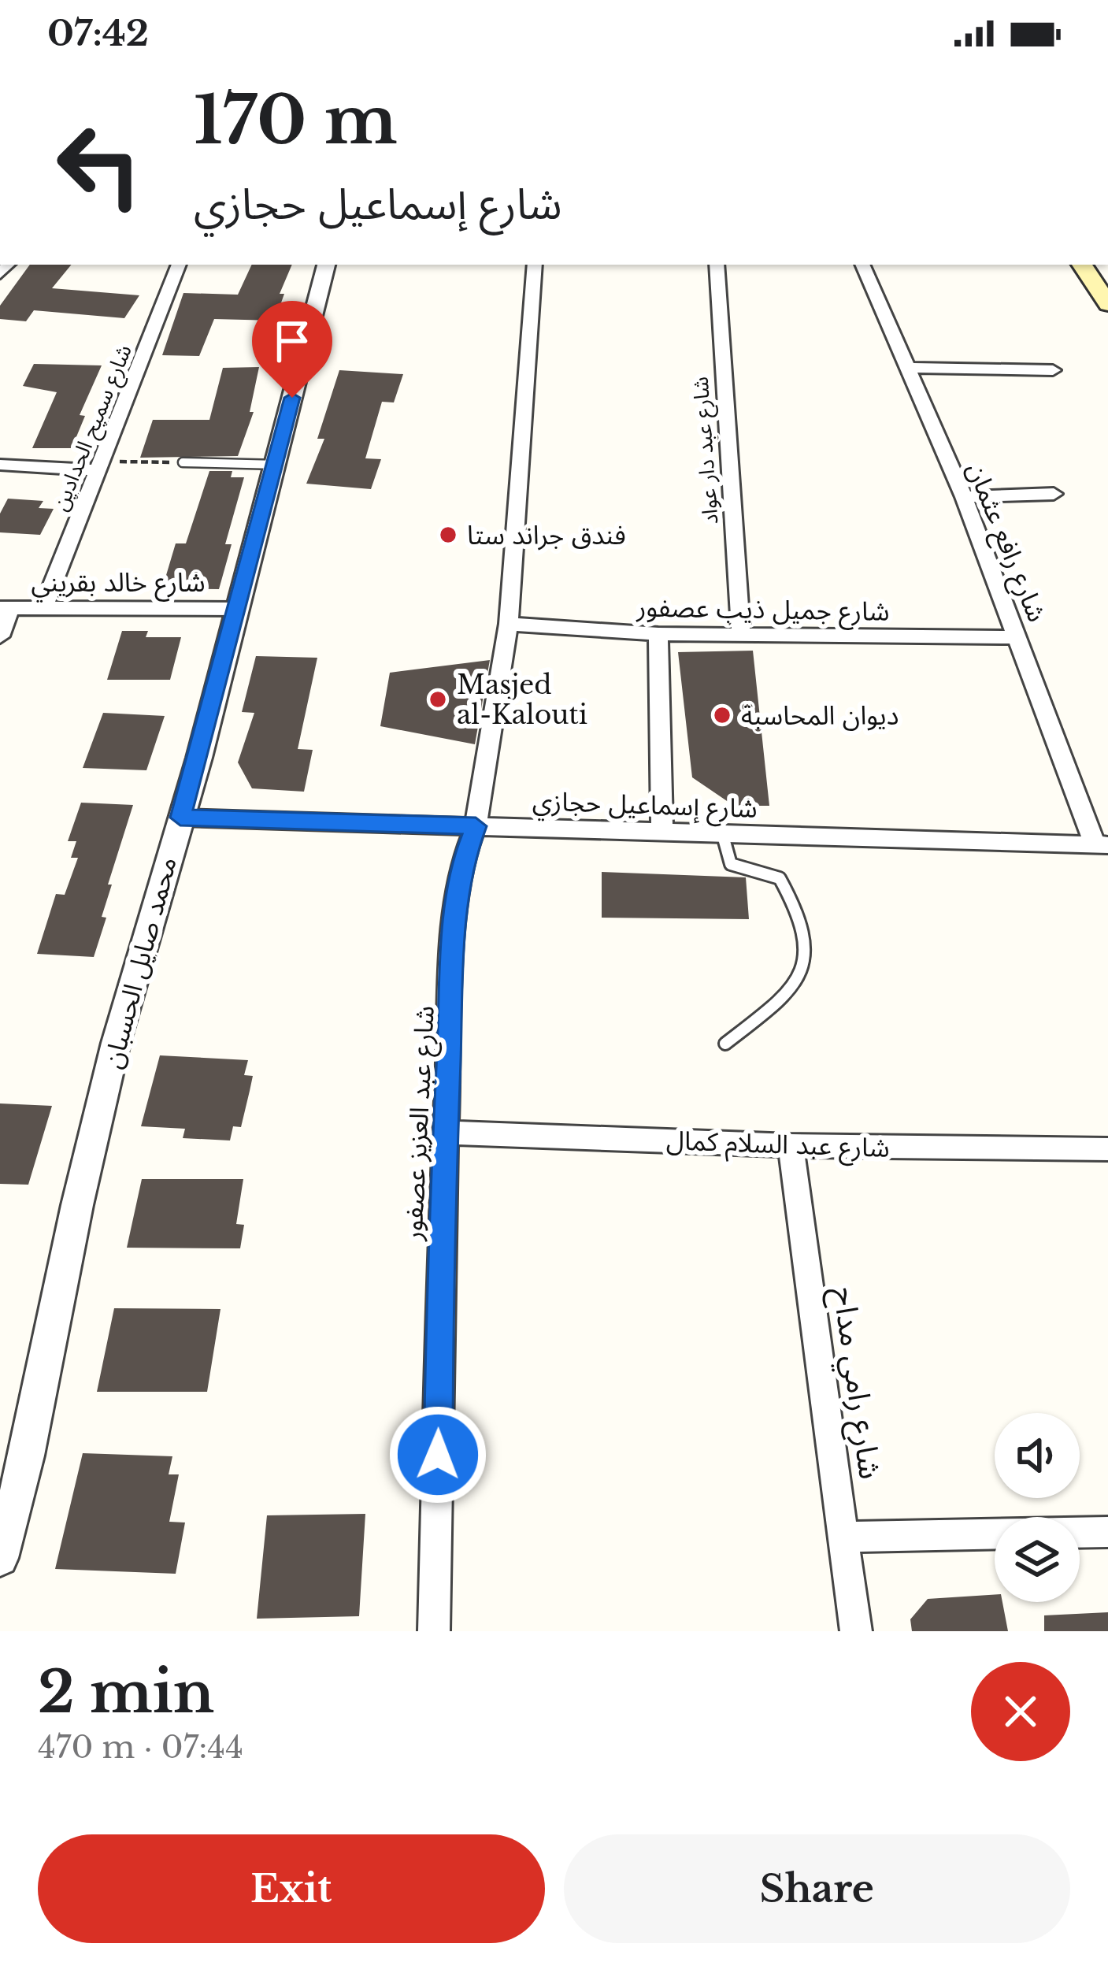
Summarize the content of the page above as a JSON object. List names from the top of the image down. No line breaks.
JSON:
{"streets":{"street":["شارع سميح الحدادين","شارع عبد دار عواد","شارع رافع عثمان","شارع خالد بقريني","شارع جميل ذيب عصفور","شارع إسماعيل حجازي","محمد صايل الحسبان","شارع عبد العزيز عصفور","شارع عبد السلام كمال","شارع رامي مداح"]},"crossings":[["شارع سميح الحدادين","شارع خالد بقريني"],["شارع عبد دار عواد","شارع جميل ذيب عصفور"],["شارع رافع عثمان","شارع جميل ذيب عصفور"],["شارع رافع عثمان","شارع إسماعيل حجازي"],["شارع خالد بقريني","محمد صايل الحسبان"],["شارع جميل ذيب عصفور","شارع عبد العزيز عصفور"],["شارع إسماعيل حجازي","محمد صايل الحسبان"],["شارع إسماعيل حجازي","شارع عبد العزيز عصفور"],["شارع عبد العزيز عصفور","شارع عبد السلام كمال"],["شارع عبد السلام كمال","شارع رامي مداح"]],"places":["فندق جراند ستا","Masjed al-Kalouti","ديوان المحاسبة"],"page":{"status":"07:42","turn":["170 m","شارع إسماعيل حجازي"],"heading":["2 min","470 m · 07:44"],"buttons":["Exit","Share"]}}
